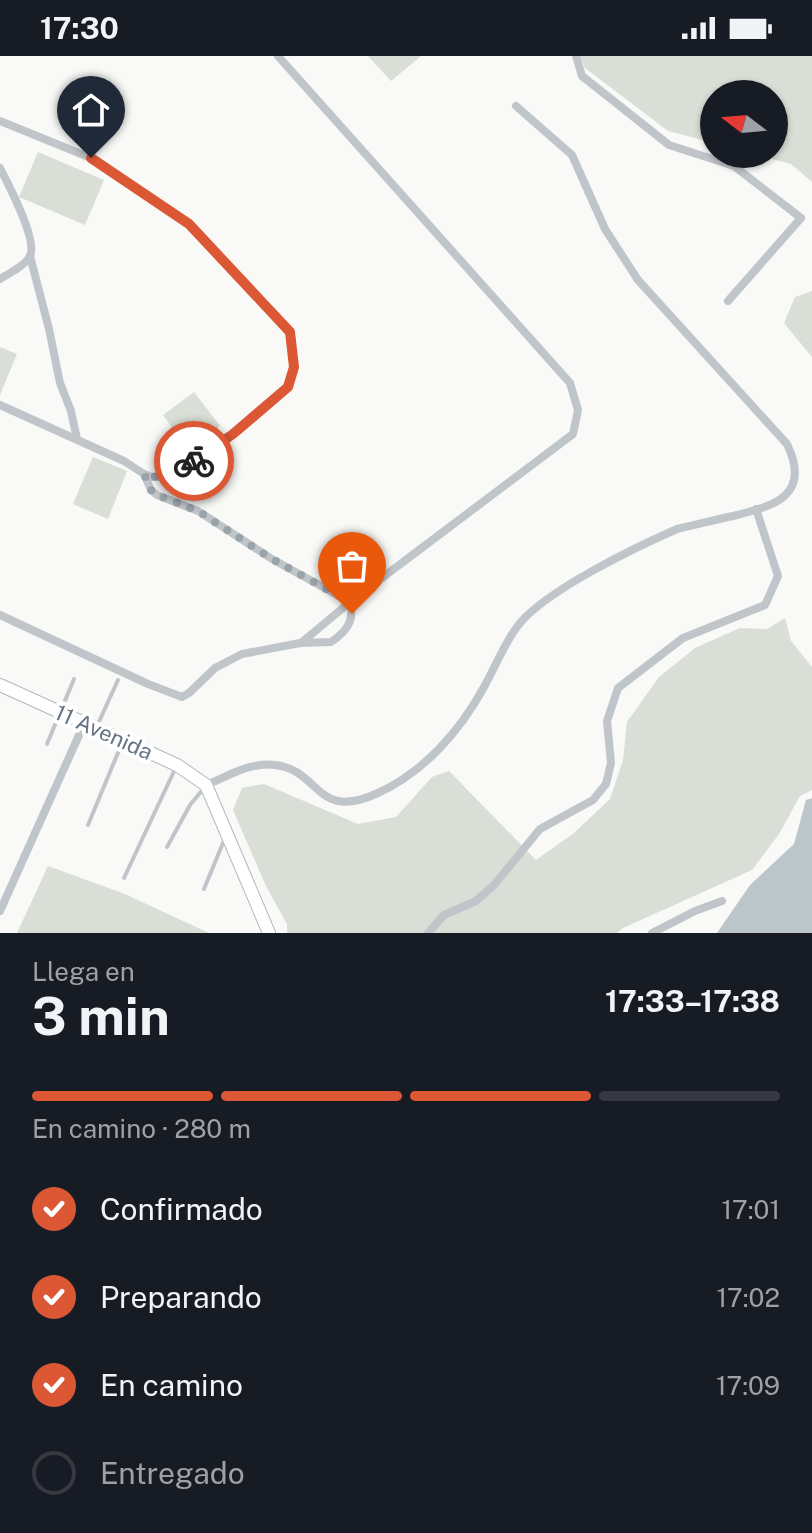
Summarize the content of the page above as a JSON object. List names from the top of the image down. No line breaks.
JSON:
{"streets":{"street":["11 Avenida"]},"north":"left","page":{"status":"17:30","heading":["3 min","Llega en","17:33–17:38"],"bar":"En camino · 280 m","list":[["Confirmado","17:01"],["Preparando","17:02"],["En camino","17:09"],"Entregado"]}}
